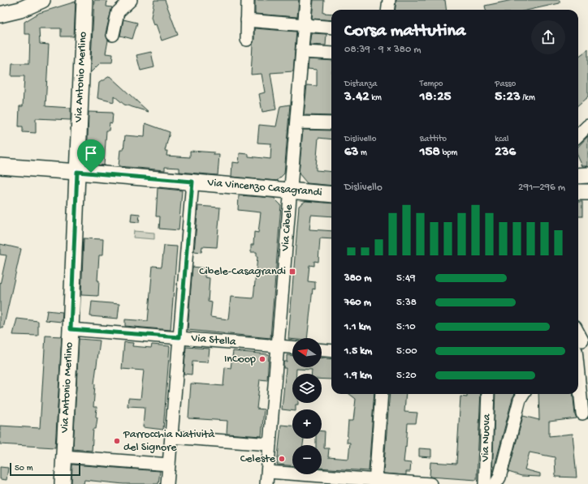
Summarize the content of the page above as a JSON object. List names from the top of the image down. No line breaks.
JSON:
{"streets":{"main road":["Via Antonio Merlino","Via Vincenzo Casagrandi"],"street":["Via Cibele","Via Stella","Via Nuova"]},"crossings":[["Via Antonio Merlino","Via Vincenzo Casagrandi"],["Via Antonio Merlino","Via Stella"],["Via Vincenzo Casagrandi","Via Cibele"],["Via Cibele","Via Stella"]],"places":{"transit":["Cibele-Casagrandi"],"other":["InCoop","Parrocchia Natività del Signore","Celeste"]},"scale_bar":"50 m","north":"left","page":{"heading":["Corsa mattutina","08:39 · 9 × 380 m"],"stats":[["Distanza","3.42 km"],["Tempo","18:25"],["Passo","5:23 /km"],["Dislivello","63 m"],["Battito","158 bpm"],["kcal","236"]],"chart":["Dislivello","291–296 m"],"list":[{"name":"380 m","note":"5:49"},{"name":"760 m","note":"5:38"},{"name":"1.1 km","note":"5:10"},{"name":"1.5 km","note":"5:00"},{"name":"1.9 km","note":"5:20"}],"map_buttons":["+","−"],"scale":"50 m"}}
